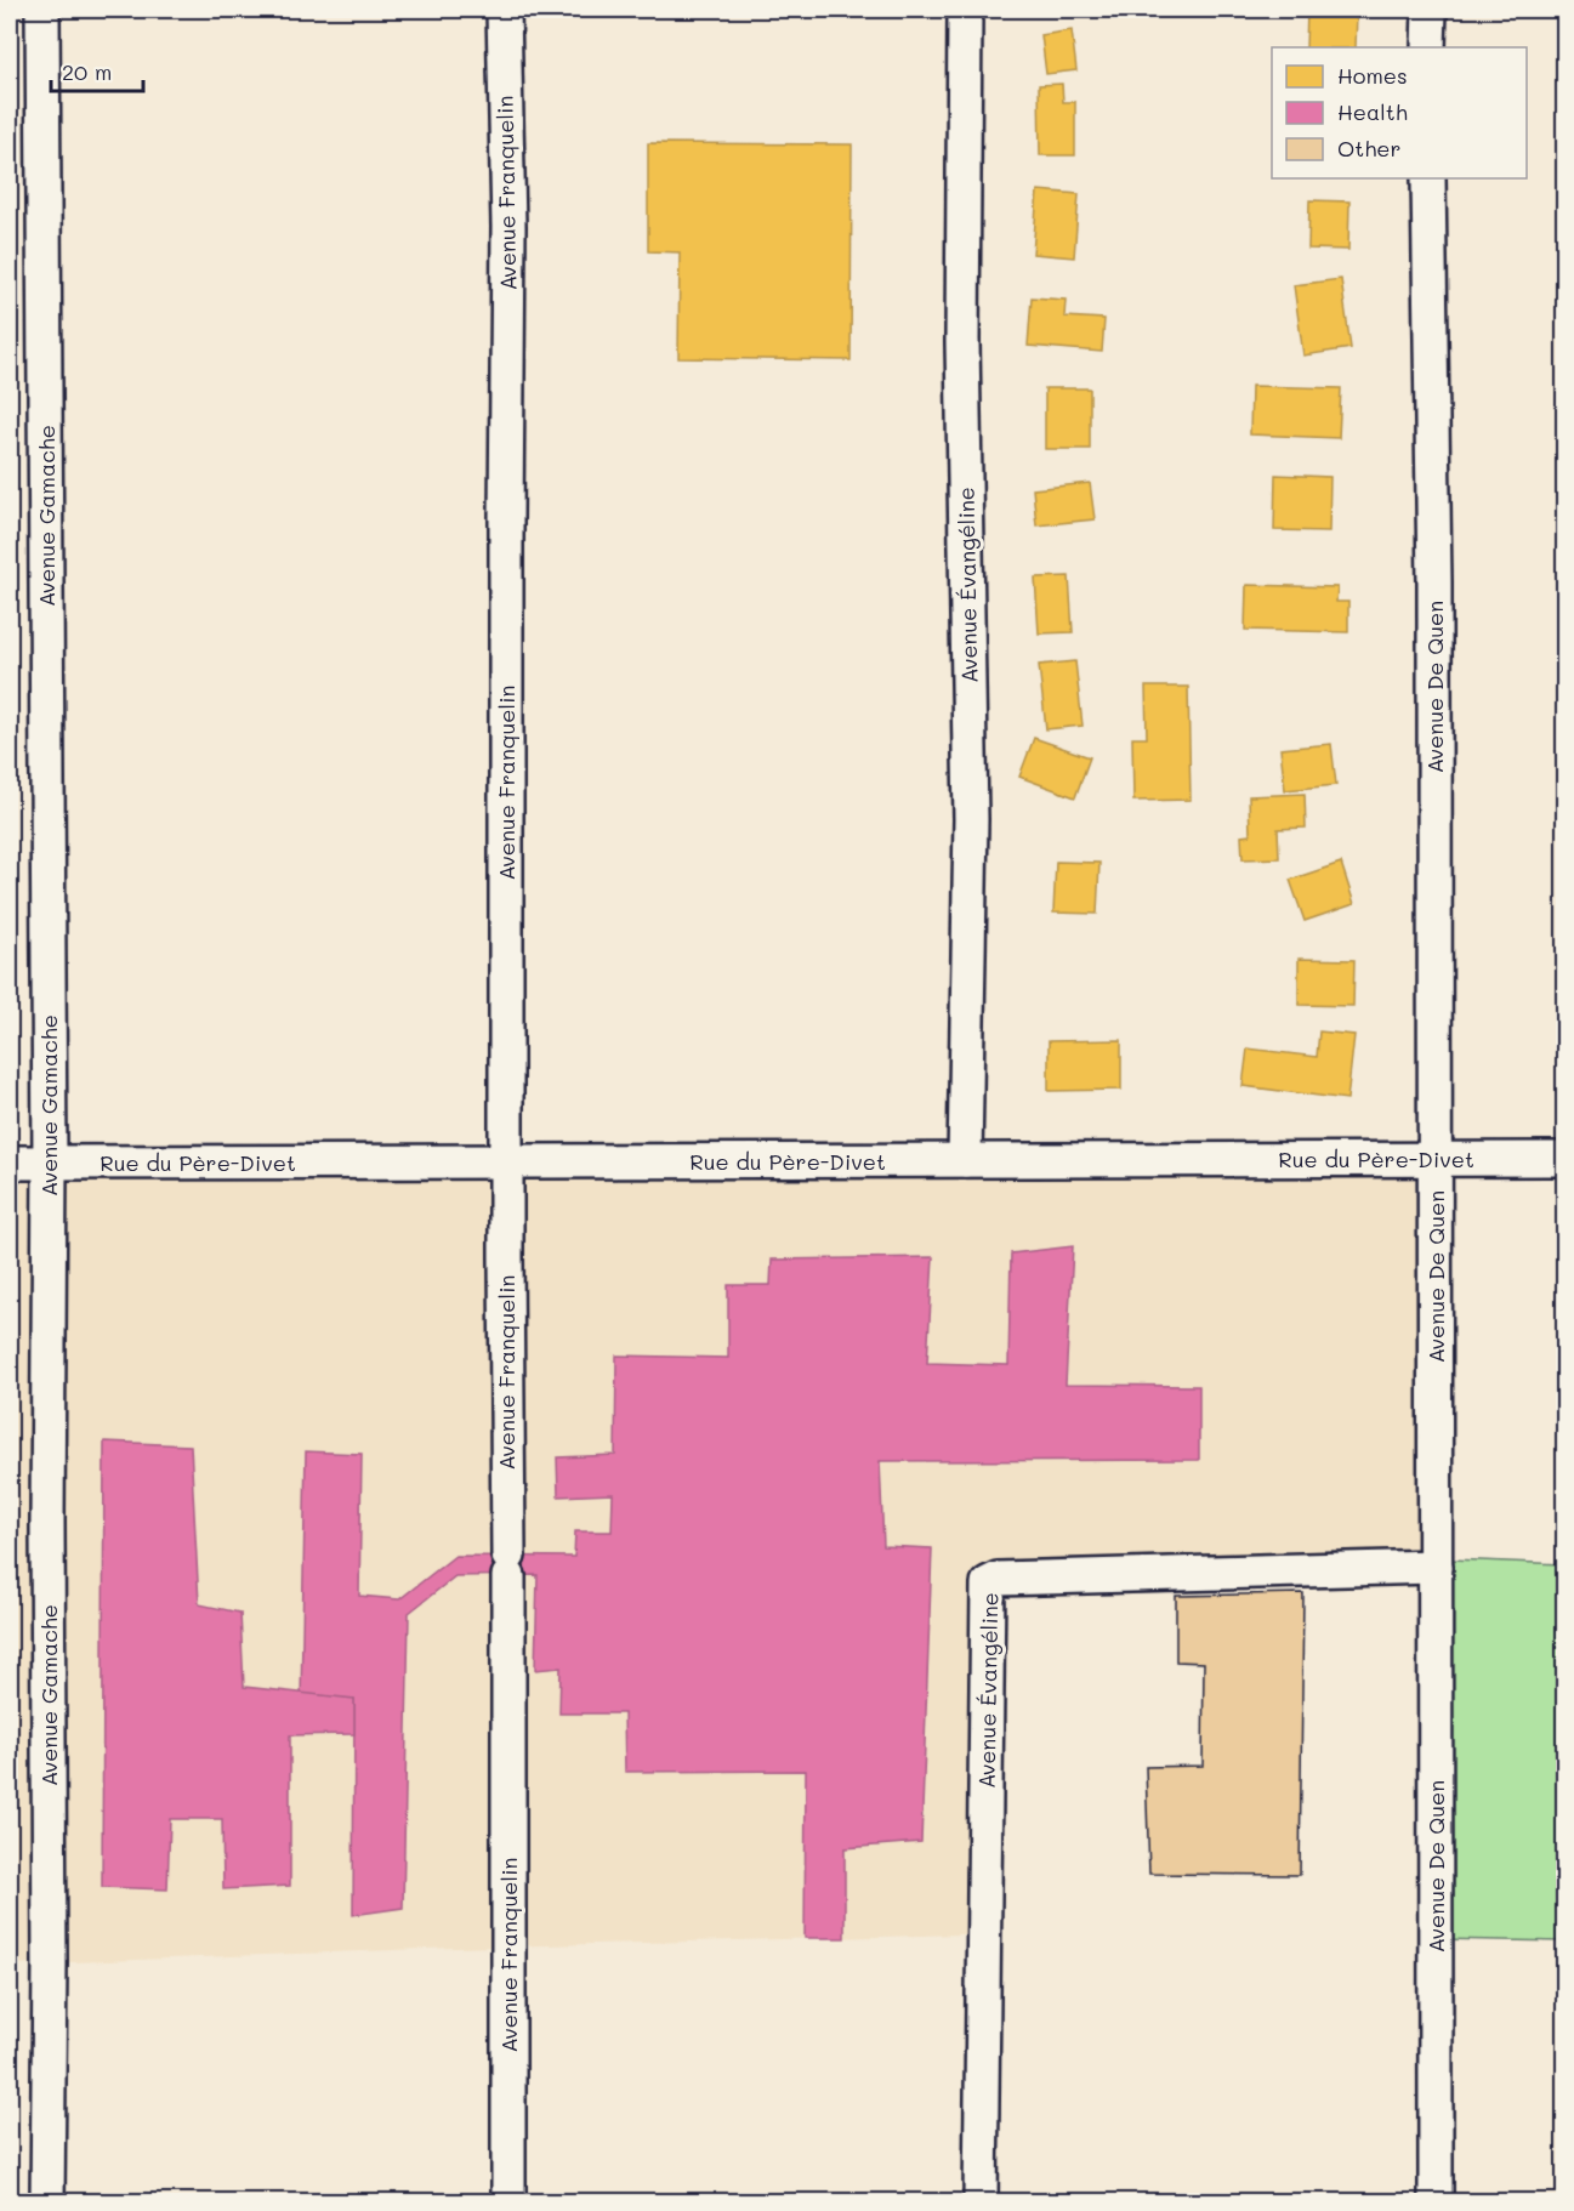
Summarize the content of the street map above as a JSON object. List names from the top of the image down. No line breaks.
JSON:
{"streets":{"street":["Avenue Franquelin","Avenue Gamache","Avenue Évangéline","Avenue De Quen","Rue du Père-Divet"]},"crossings":[["Avenue Franquelin","Rue du Père-Divet"],["Avenue Gamache","Rue du Père-Divet"],["Avenue Évangéline","Avenue De Quen"],["Avenue Évangéline","Rue du Père-Divet"],["Avenue De Quen","Rue du Père-Divet"]],"legend":["Homes","Health","Other"],"scale_bar":"20 m"}
